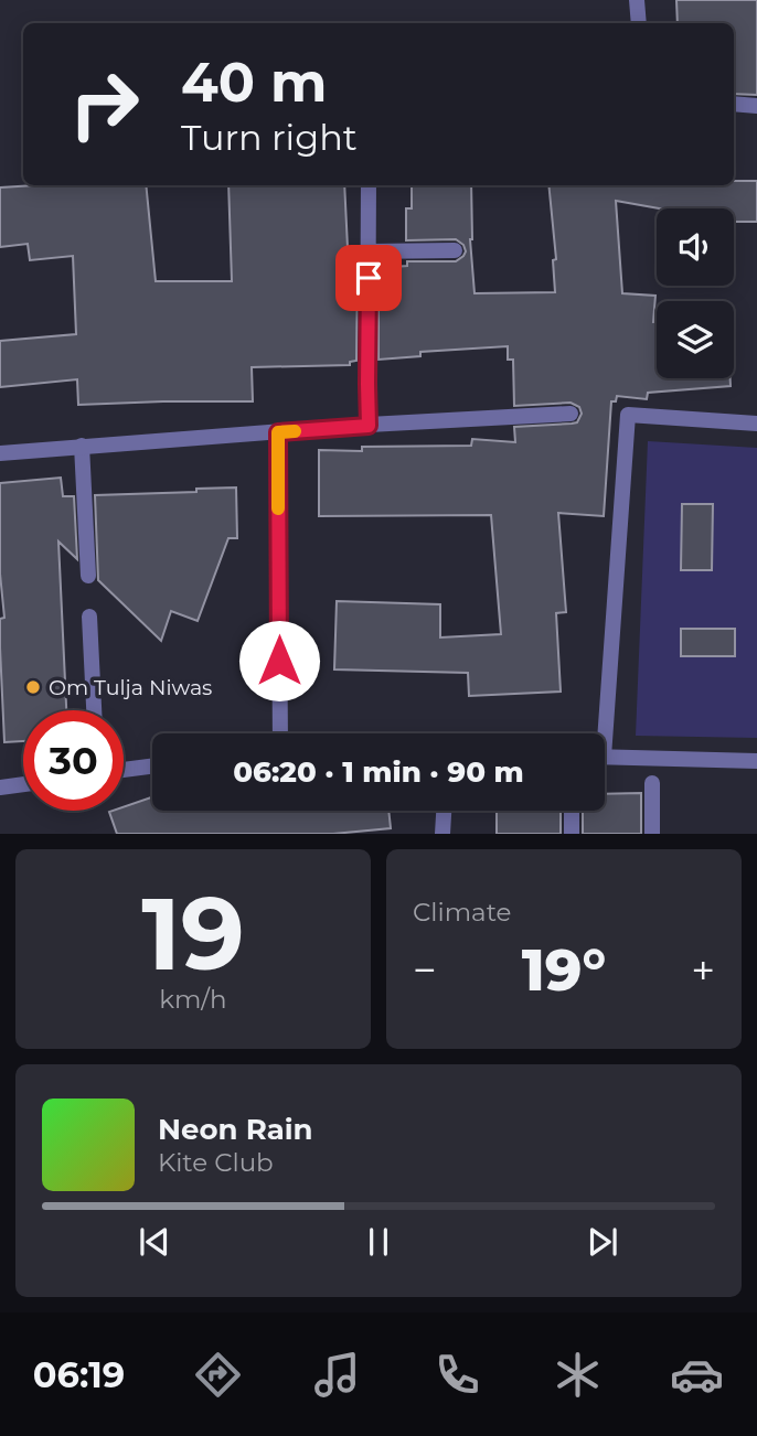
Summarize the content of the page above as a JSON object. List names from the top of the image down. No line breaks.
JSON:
{"places":["Om Tulja Niwas"],"page":{"turn":["40 m","Turn right"],"limit":"30","trip":"06:20 · 1 min · 90 m","tile":[["19","km/h"],"Climate"],"heat":["−","19°","+"],"song":["Neon Rain","Kite Club"],"tabs":"06:19"}}
